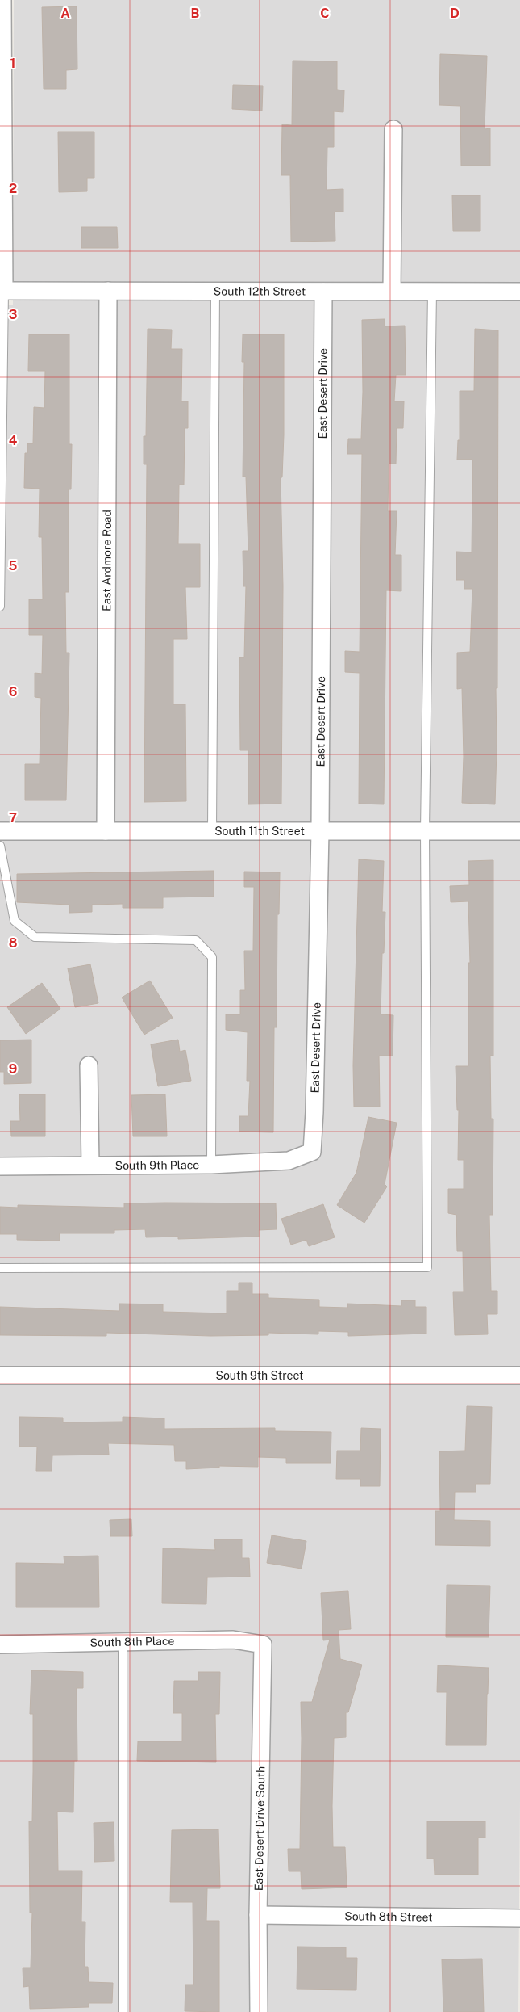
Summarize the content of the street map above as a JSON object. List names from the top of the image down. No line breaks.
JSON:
{"streets":{"street":["South 12th Street","East Desert Drive","East Ardmore Road","South 11th Street","South 9th Place","South 9th Street","South 8th Place","East Desert Drive South","South 8th Street"]},"crossings":[["South 12th Street","East Desert Drive"],["South 12th Street","East Ardmore Road"],["East Desert Drive","South 11th Street"],["East Desert Drive","South 9th Place"],["East Ardmore Road","South 11th Street"],["South 8th Place","East Desert Drive South"],["East Desert Drive South","South 8th Street"]],"grid":{"columns":["A","B","C","D"],"rows":["1","2","3","4","5","6","7","8","9"]}}
